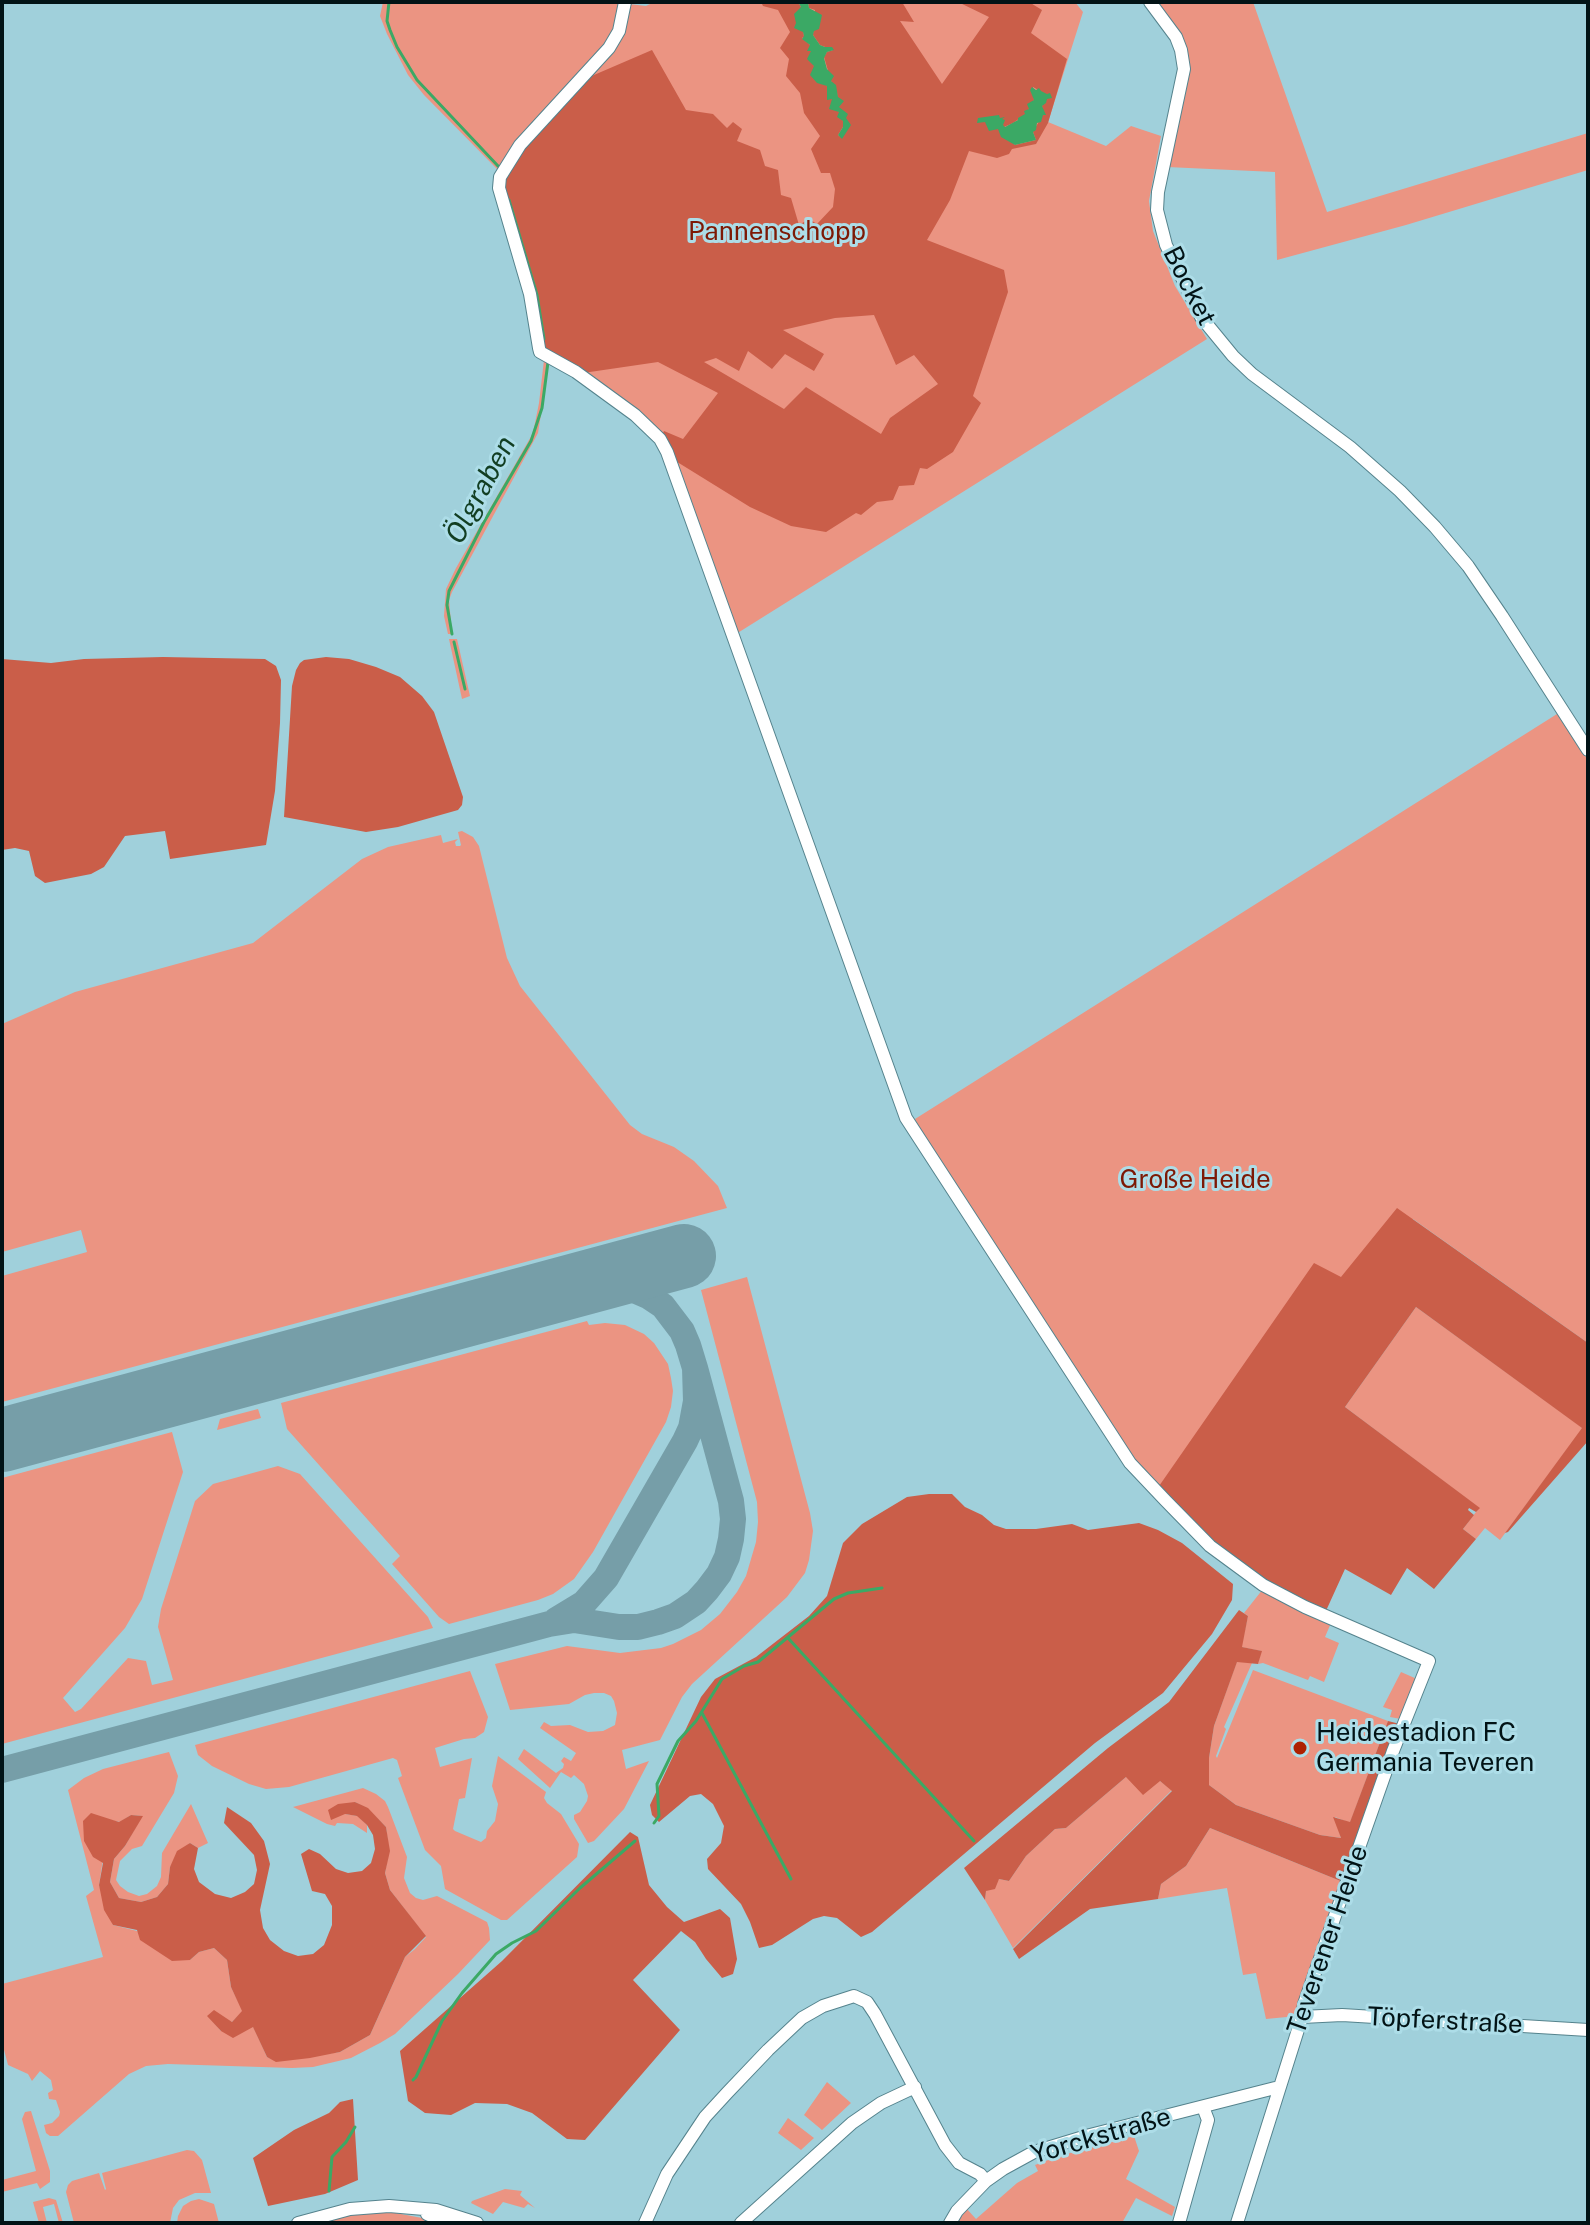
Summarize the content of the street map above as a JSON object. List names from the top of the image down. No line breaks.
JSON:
{"streets":{"street":["Bocket","Teverener Heide","Töpferstraße","Yorckstraße"]},"crossings":[["Teverener Heide","Töpferstraße"]],"water":["Ölgraben"],"parks":["Pannenschopp","Große Heide"],"places":["Heidestadion FC Germania Teveren"]}
